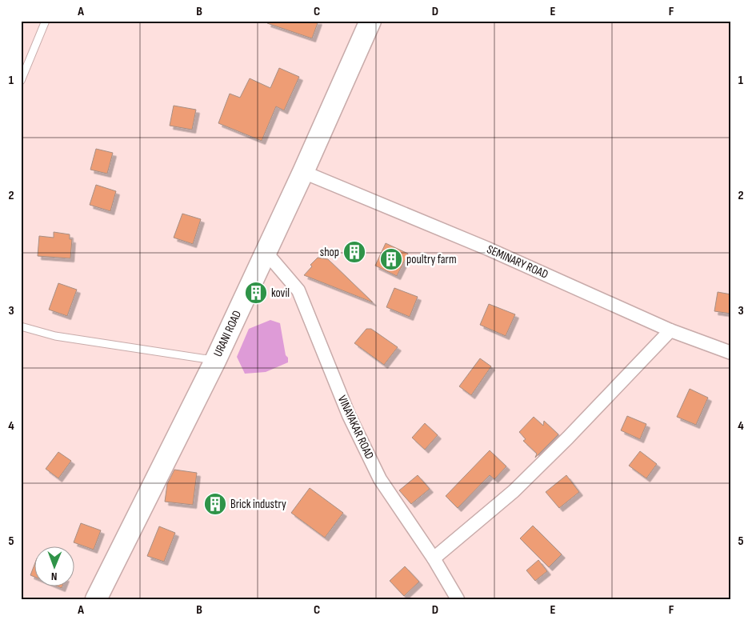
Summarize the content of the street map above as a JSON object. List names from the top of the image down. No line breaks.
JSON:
{"streets":{"main road":["URANI ROAD"],"street":["SEMINARY ROAD","VINAYAKAR ROAD"]},"crossings":[["SEMINARY ROAD","URANI ROAD"],["URANI ROAD","VINAYAKAR ROAD"]],"places":{"building":["shop","poultry farm","kovil","Brick industry"]},"north":"bottom","grid":{"columns":["A","B","C","D","E","F"],"rows":["1","2","3","4","5"]}}
